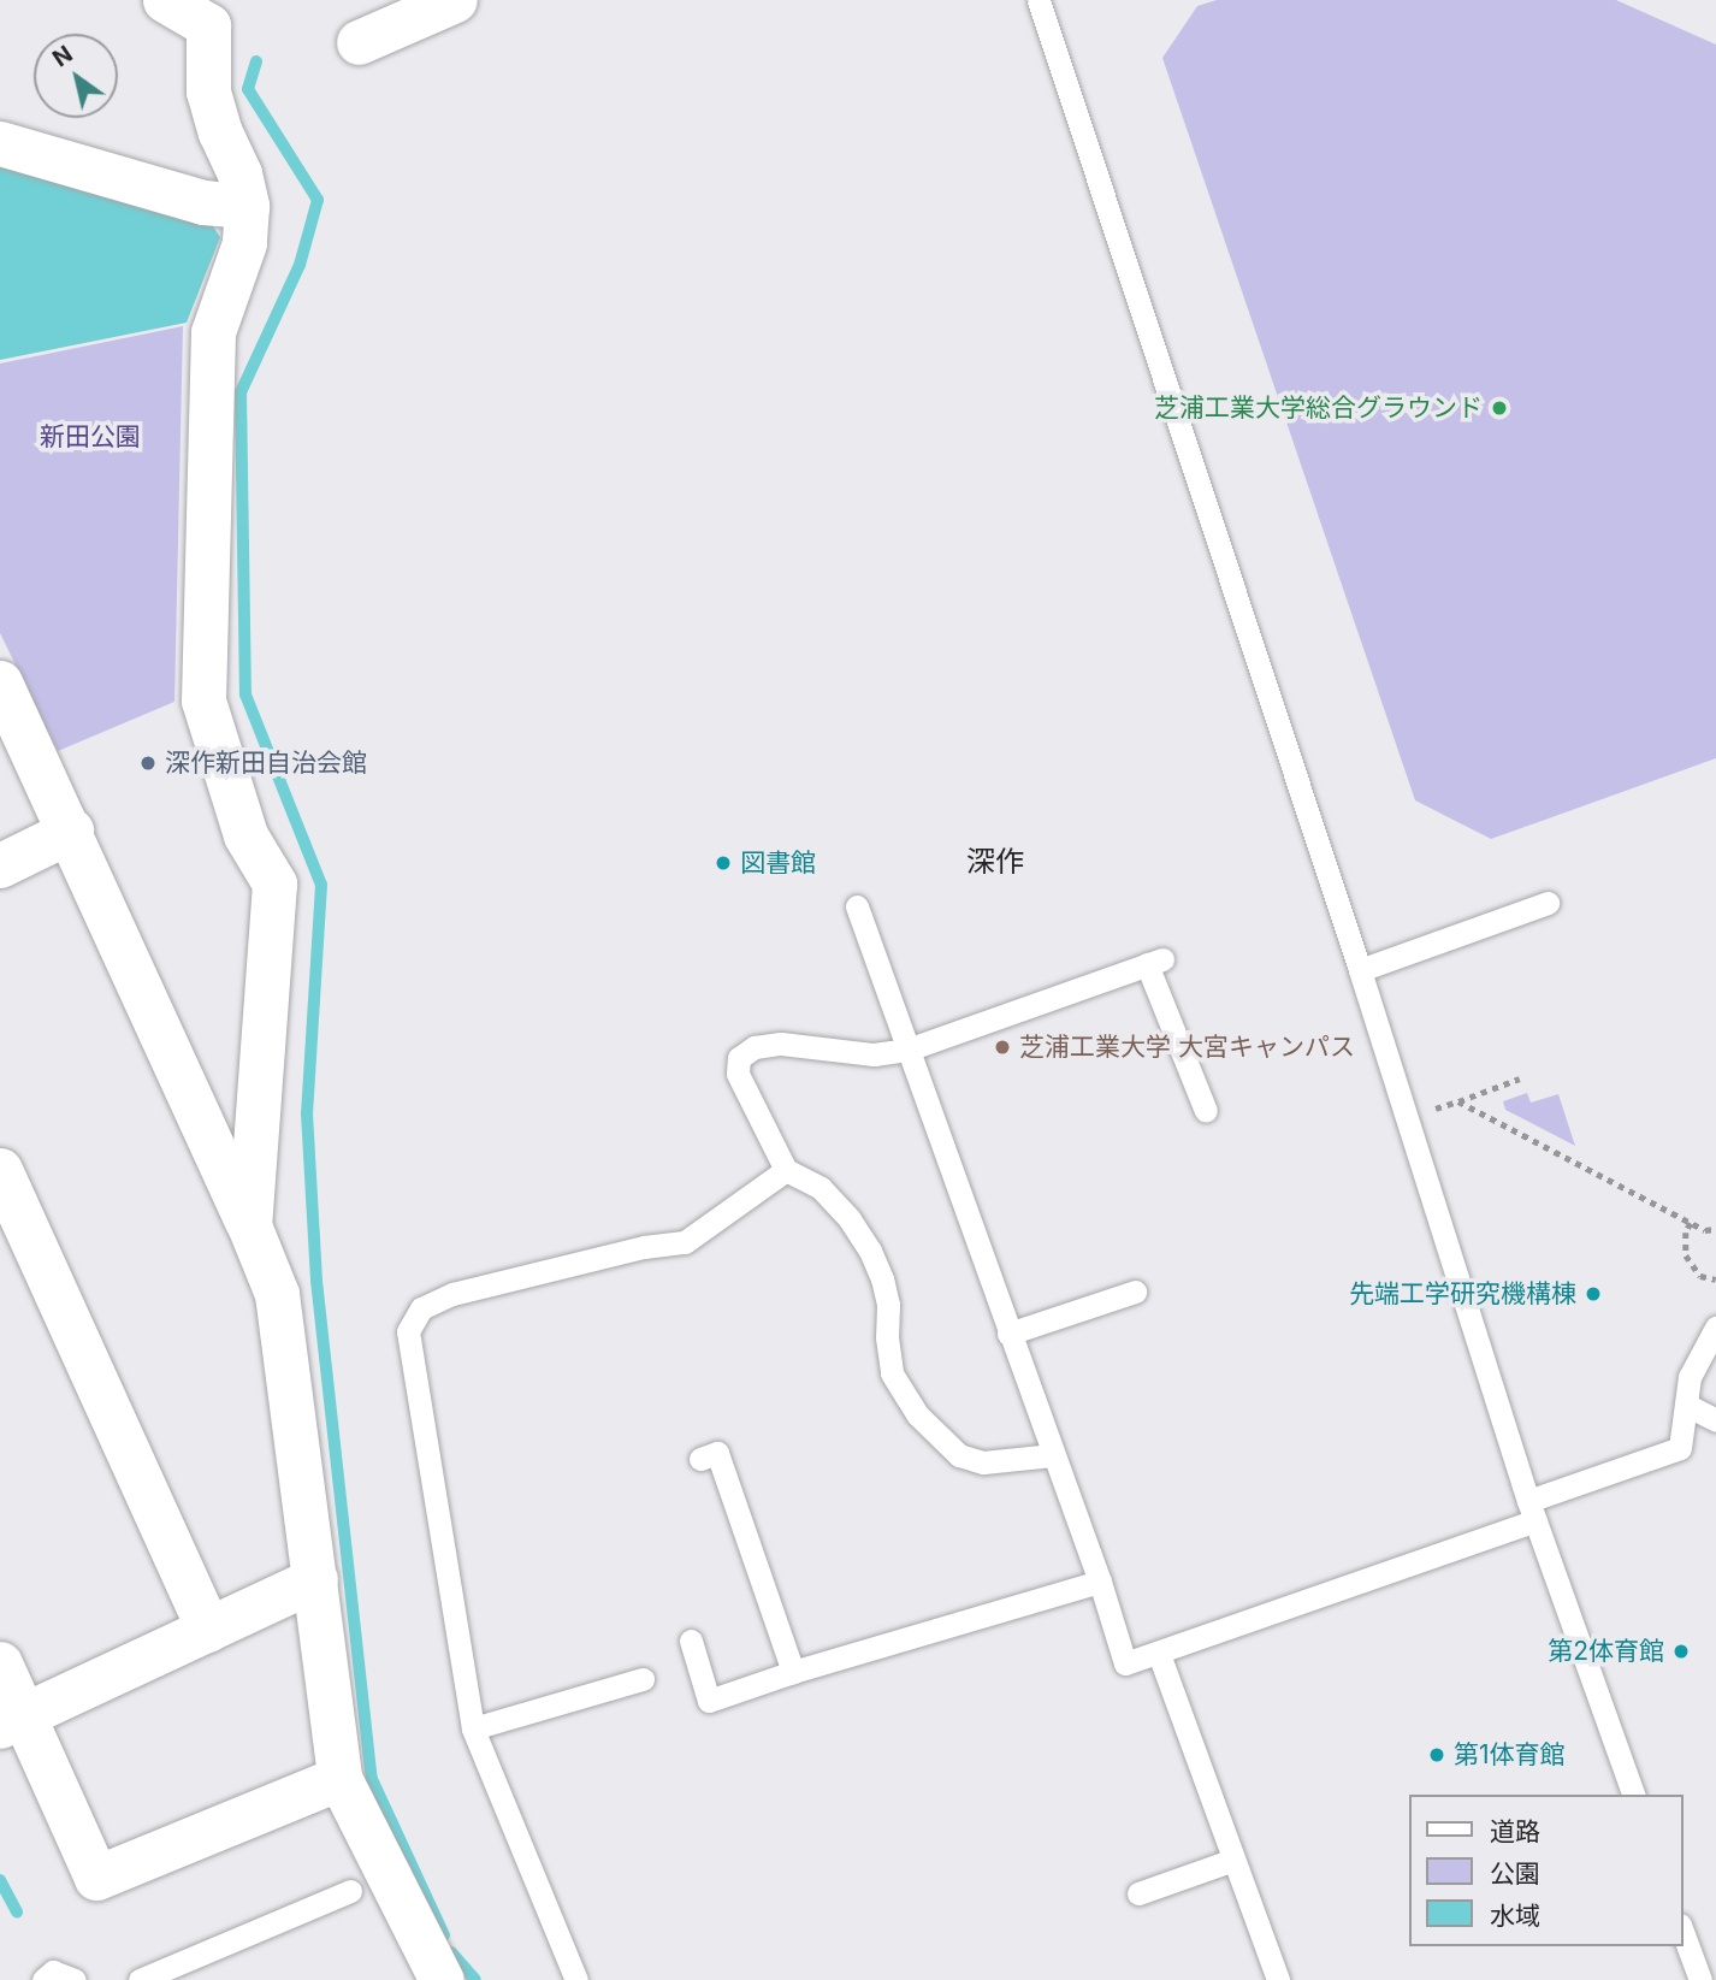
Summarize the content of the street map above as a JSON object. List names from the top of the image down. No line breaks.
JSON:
{"districts":["深作"],"parks":["新田公園"],"places":["芝浦工業大学総合グラウンド","深作新田自治会館","図書館","芝浦工業大学 大宮キャンパス","先端工学研究機構棟","第2体育館","第1体育館"],"legend":["道路","公園","水域"],"north":"top left"}
